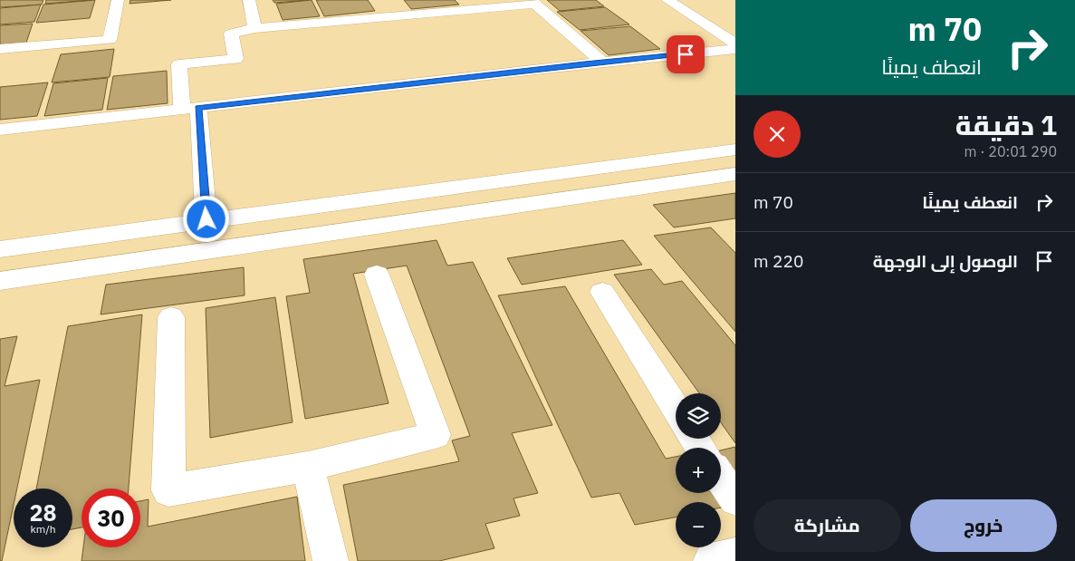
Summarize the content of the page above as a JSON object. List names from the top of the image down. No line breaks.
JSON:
{"page":{"turn":["70 m","انعطف يمينًا"],"heading":["1 دقيقة","290 m · 20:01"],"list":[{"name":"انعطف يمينًا","value":"70 m"},{"name":"الوصول إلى الوجهة","value":"220 m"}],"map_buttons":["+","−"],"speed":"28 km/h","limit":"30","buttons":["خروج","مشاركة"]}}
